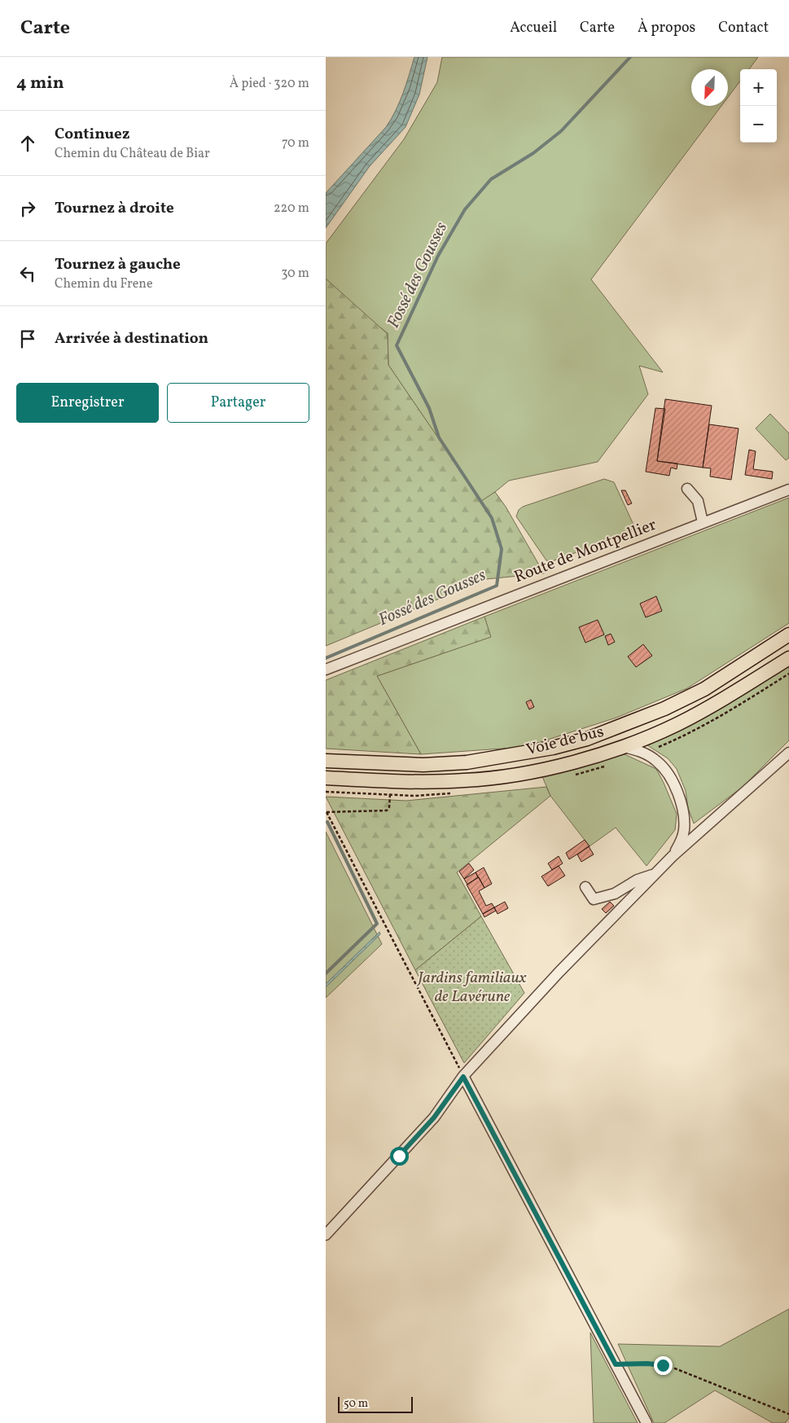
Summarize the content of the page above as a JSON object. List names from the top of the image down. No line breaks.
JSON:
{"streets":{"street":["Route de Montpellier","Voie de bus"]},"water":["Fossé des Gousses"],"parks":["Jardins familiaux de Lavérune"],"scale_bar":"50 m","north":"bottom left","page":{"header":"Carte","nav":["Accueil","Carte","À propos","Contact"],"heading":["4 min","À pied · 320 m"],"map_buttons":["+","−"],"list":[["Continuez","Chemin du Château de Biar","70 m"],["Tournez à droite","220 m"],["Tournez à gauche","Chemin du Frene","30 m"],"Arrivée à destination"],"buttons":["Enregistrer","Partager"],"scale":"50 m"}}
